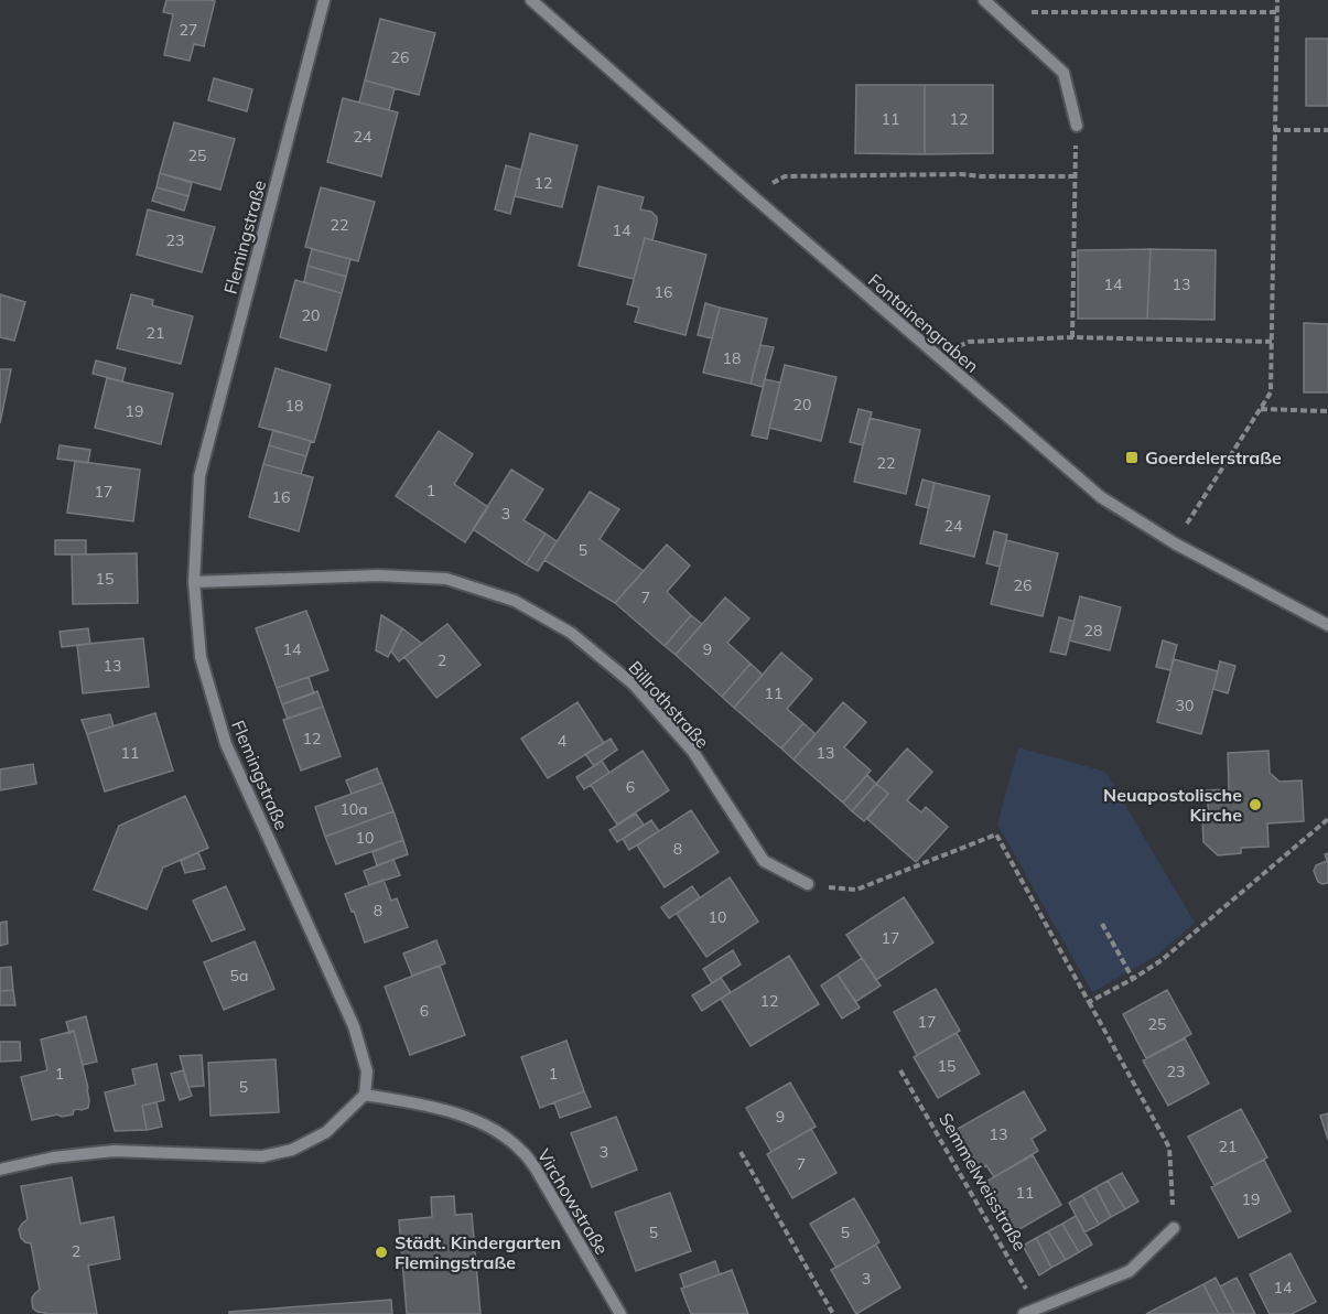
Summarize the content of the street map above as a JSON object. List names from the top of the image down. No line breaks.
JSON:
{"streets":{"street":["Flemingstraße","Fontainengraben","Billrothstraße","Virchowstraße"],"path":["Semmelweisstraße"]},"crossings":[["Flemingstraße","Billrothstraße"],["Flemingstraße","Virchowstraße"]],"places":{"transit":["Goerdelerstraße"],"other":["Neuapostolische Kirche","Städt. Kindergarten Flemingstraße"]},"house_numbers":["27","26","11","12","24","25","12","22","14","23","14","13","16","20","21","18","20","18","19","22","1","17","16","3","24","5","15","26","7","28","14","9","2","13","11","30","12","4","11","13","6","10a","10","8","8","10","17","5a","12","6","17","25","15","23","1","1","5","9","13","21","3","7","11","19","5","5","2","3","14"]}
